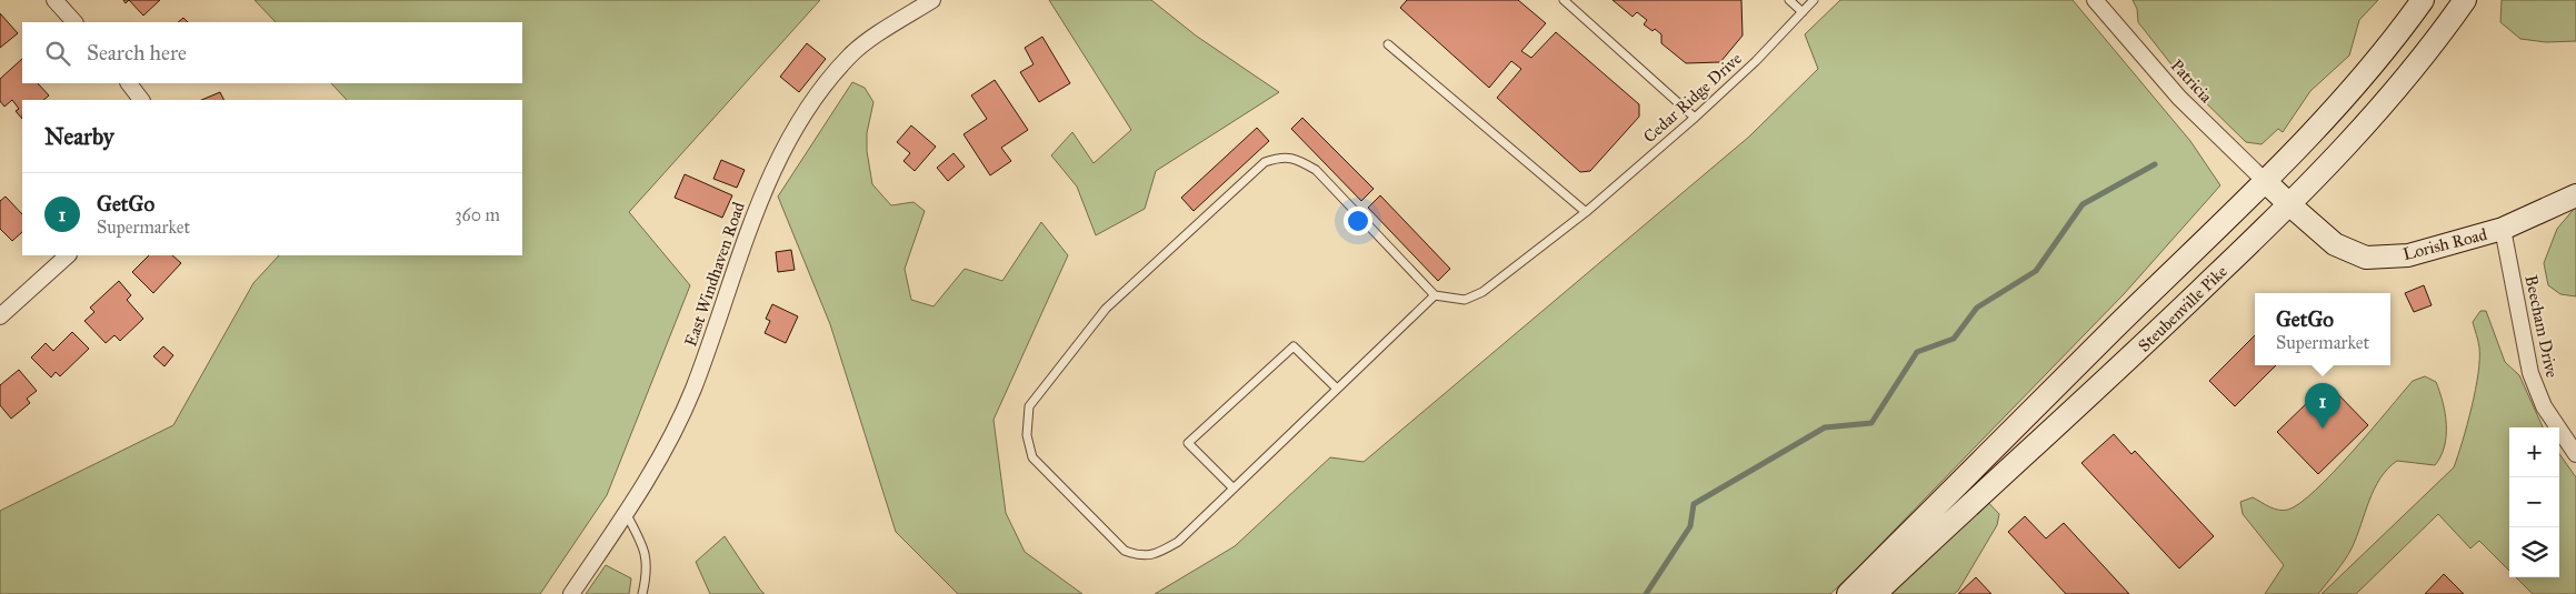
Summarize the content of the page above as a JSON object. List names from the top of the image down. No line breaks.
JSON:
{"streets":{"main road":["Lorish Road","Steubenville Pike"],"street":["Patricia","East Windhaven Road","Beecham Drive"],"lane":["Cedar Ridge Drive"]},"crossings":[["Patricia","Lorish Road"],["Patricia","Steubenville Pike"],["Lorish Road","Steubenville Pike"],["Lorish Road","Beecham Drive"]],"page":{"search":"Search here","heading":"Nearby","list":[{"mark":"1","name":"GetGo","note":"Supermarket","value":"360 m"}],"popup":["GetGo","Supermarket"],"pins":"1","map_buttons":["+","−"]}}
